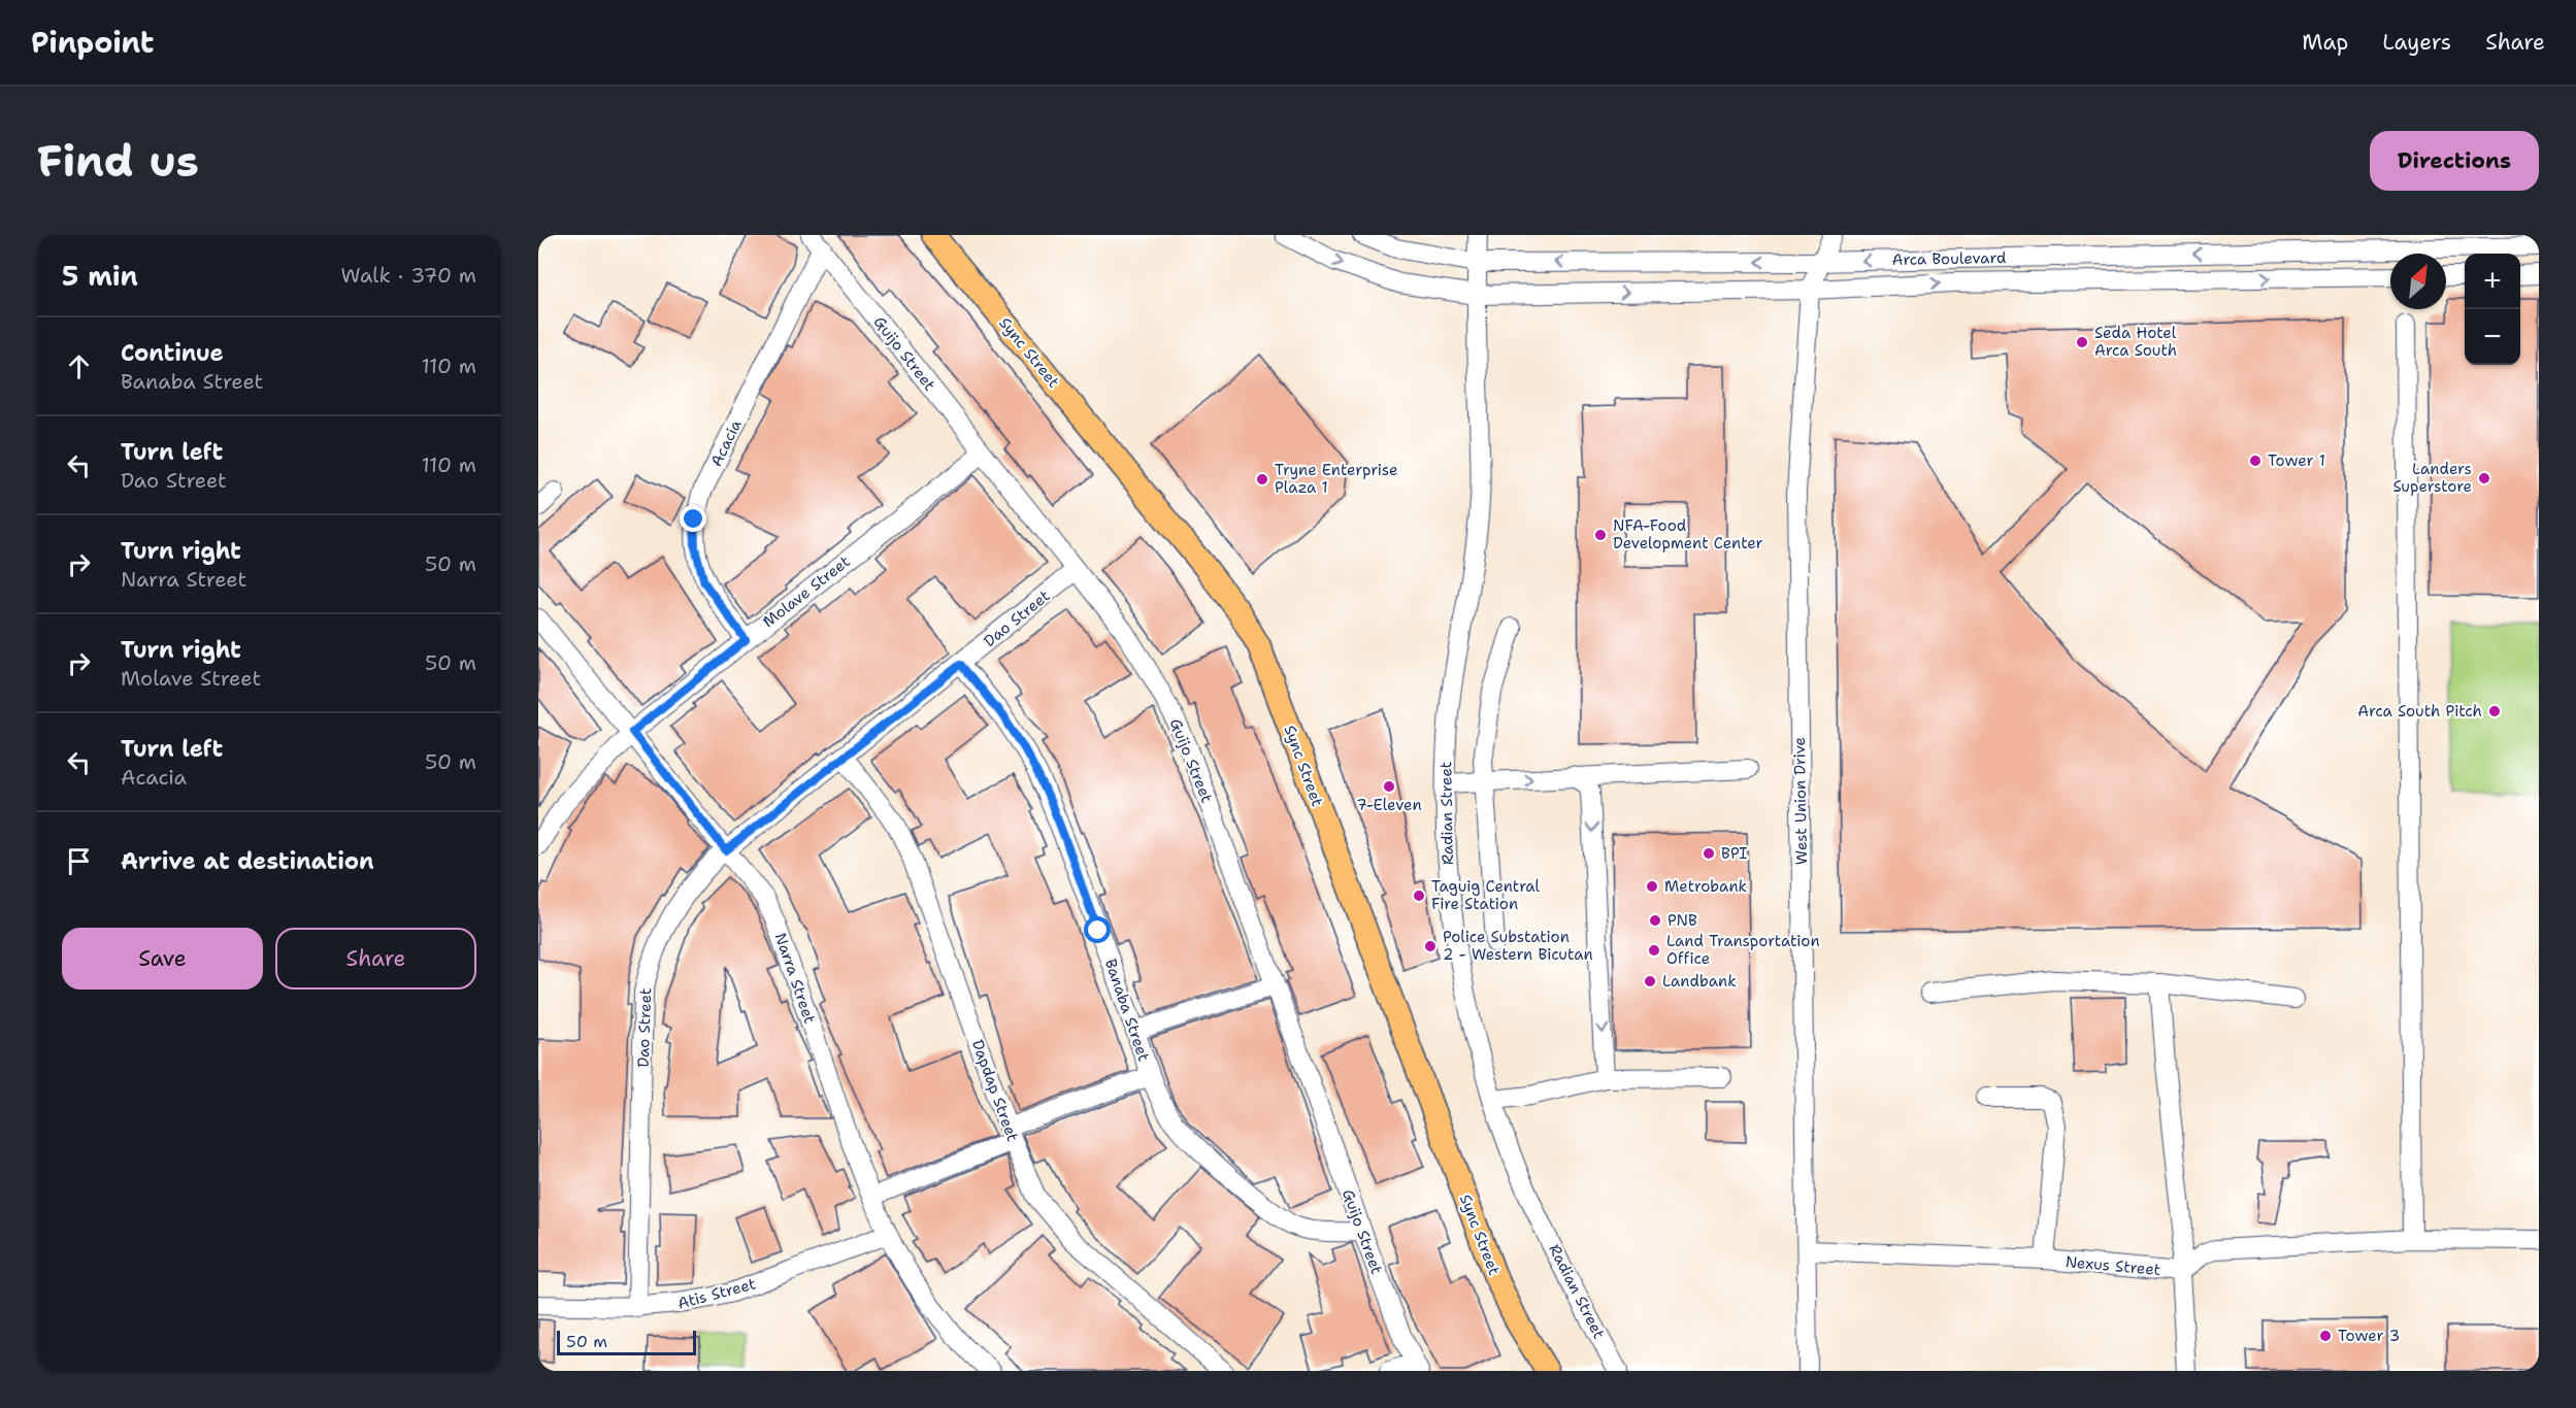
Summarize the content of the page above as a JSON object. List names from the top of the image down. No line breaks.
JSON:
{"streets":{"main road":["Sync Street"],"street":["Arca Boulevard","Guijo Street","Acacia","Molave Street","Dao Street","West Union Drive","Radian Street","Narra Street","Banaba Street","Dapdap Street","Nexus Street","Atis Street"]},"crossings":[["Arca Boulevard","West Union Drive"],["Arca Boulevard","Radian Street"],["Guijo Street","Acacia"],["Guijo Street","Molave Street"],["Guijo Street","Dao Street"],["Guijo Street","Banaba Street"],["Acacia","Molave Street"],["Molave Street","Narra Street"],["Dao Street","Narra Street"],["Dao Street","Banaba Street"],["Dao Street","Dapdap Street"],["Dao Street","Atis Street"],["West Union Drive","Nexus Street"],["Narra Street","Atis Street"]],"places":["Seda Hotel Arca South","Tower 1","Landers Superstore","Tryne Enterprise Plaza 1","NFA-Food Development Center","Arca South Pitch","7-Eleven","BPI","Metrobank","Taguig Central Fire Station","PNB","Police Substation 2 - Western Bicutan","Land Transportation Office","Landbank","Tower 3"],"scale_bar":"50 m","north":"top right","page":{"header":"Pinpoint","nav":["Map","Layers","Share"],"buttons":["Directions",["Save","Share"]],"title":"Find us","heading":["5 min","Walk · 370 m"],"map_buttons":["+","−"],"list":[["Continue","Banaba Street","110 m"],["Turn left","Dao Street","110 m"],["Turn right","Narra Street","50 m"],["Turn right","Molave Street","50 m"],["Turn left","Acacia","50 m"],"Arrive at destination"],"scale":"50 m"}}
